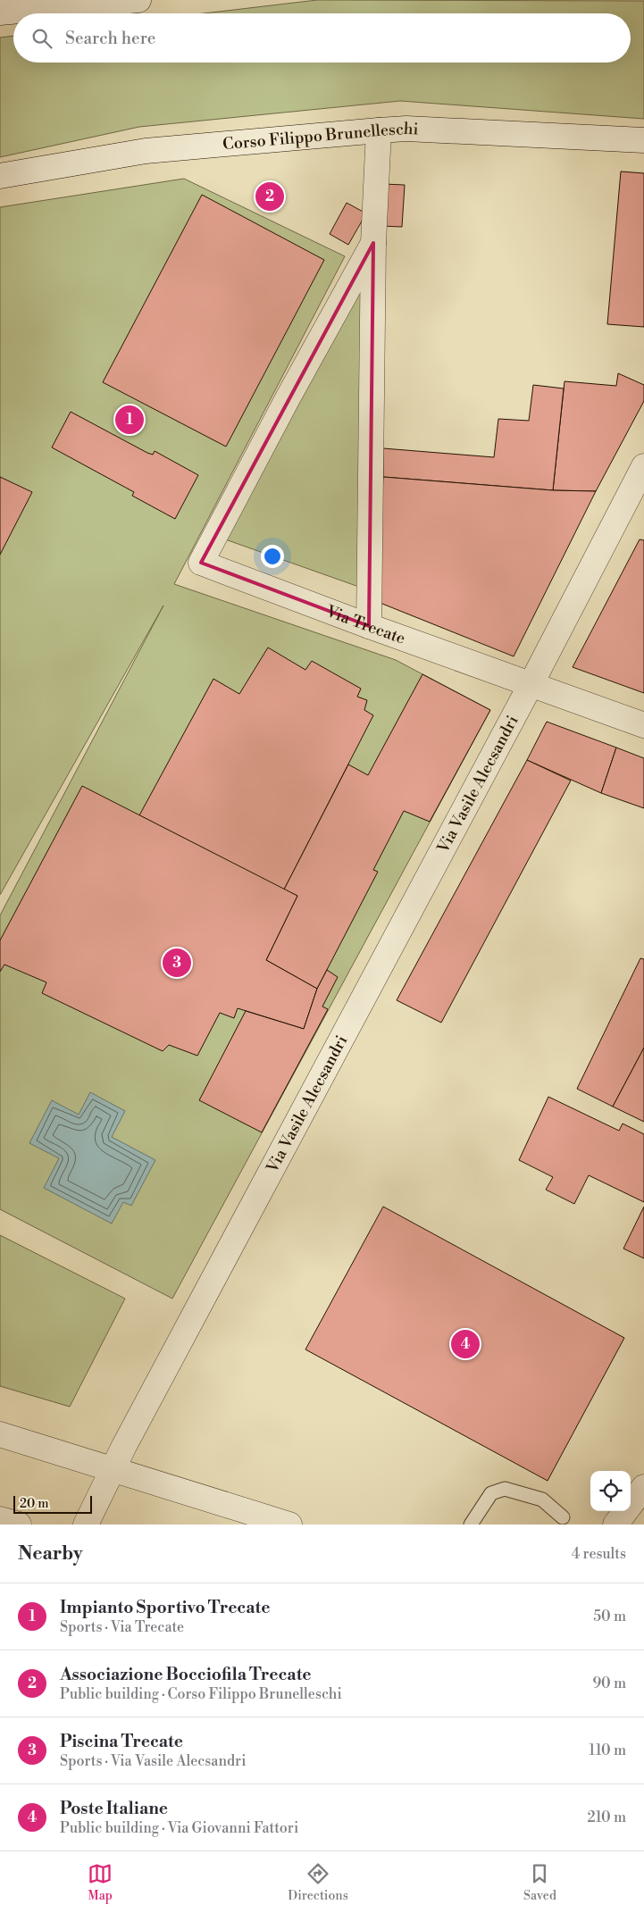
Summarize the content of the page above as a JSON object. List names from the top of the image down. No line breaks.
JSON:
{"streets":{"street":["Corso Filippo Brunelleschi","Via Trecate","Via Vasile Alecsandri"]},"crossings":[["Via Trecate","Via Vasile Alecsandri"]],"scale_bar":"20 m","page":{"search":"Search here","pins":["2","1","3","4"],"scale":"20 m","heading":["Nearby","4 results"],"list":[{"mark":"1","name":"Impianto Sportivo Trecate","note":"Sports · Via Trecate","value":"50 m"},{"mark":"2","name":"Associazione Bocciofila Trecate","note":"Public building · Corso Filippo Brunelleschi","value":"90 m"},{"mark":"3","name":"Piscina Trecate","note":"Sports · Via Vasile Alecsandri","value":"110 m"},{"mark":"4","name":"Poste Italiane","note":"Public building · Via Giovanni Fattori","value":"210 m"}],"nav":["Map","Directions","Saved"]}}
